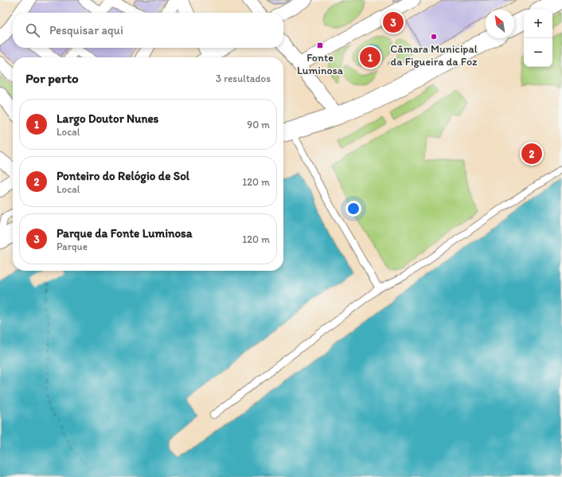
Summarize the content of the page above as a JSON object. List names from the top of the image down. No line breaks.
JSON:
{"places":{"other":["Câmara Municipal da Figueira da Foz"],"transit":["Fonte Luminosa"]},"north":"top left","page":{"map_buttons":["+","−"],"pins":["3","1","2"],"search":"Pesquisar aqui","heading":["Por perto","3 resultados"],"list":[{"mark":"1","name":"Largo Doutor Nunes","note":"Local","value":"90 m"},{"mark":"2","name":"Ponteiro do Relógio de Sol","note":"Local","value":"120 m"},{"mark":"3","name":"Parque da Fonte Luminosa","note":"Parque","value":"120 m"}]}}
